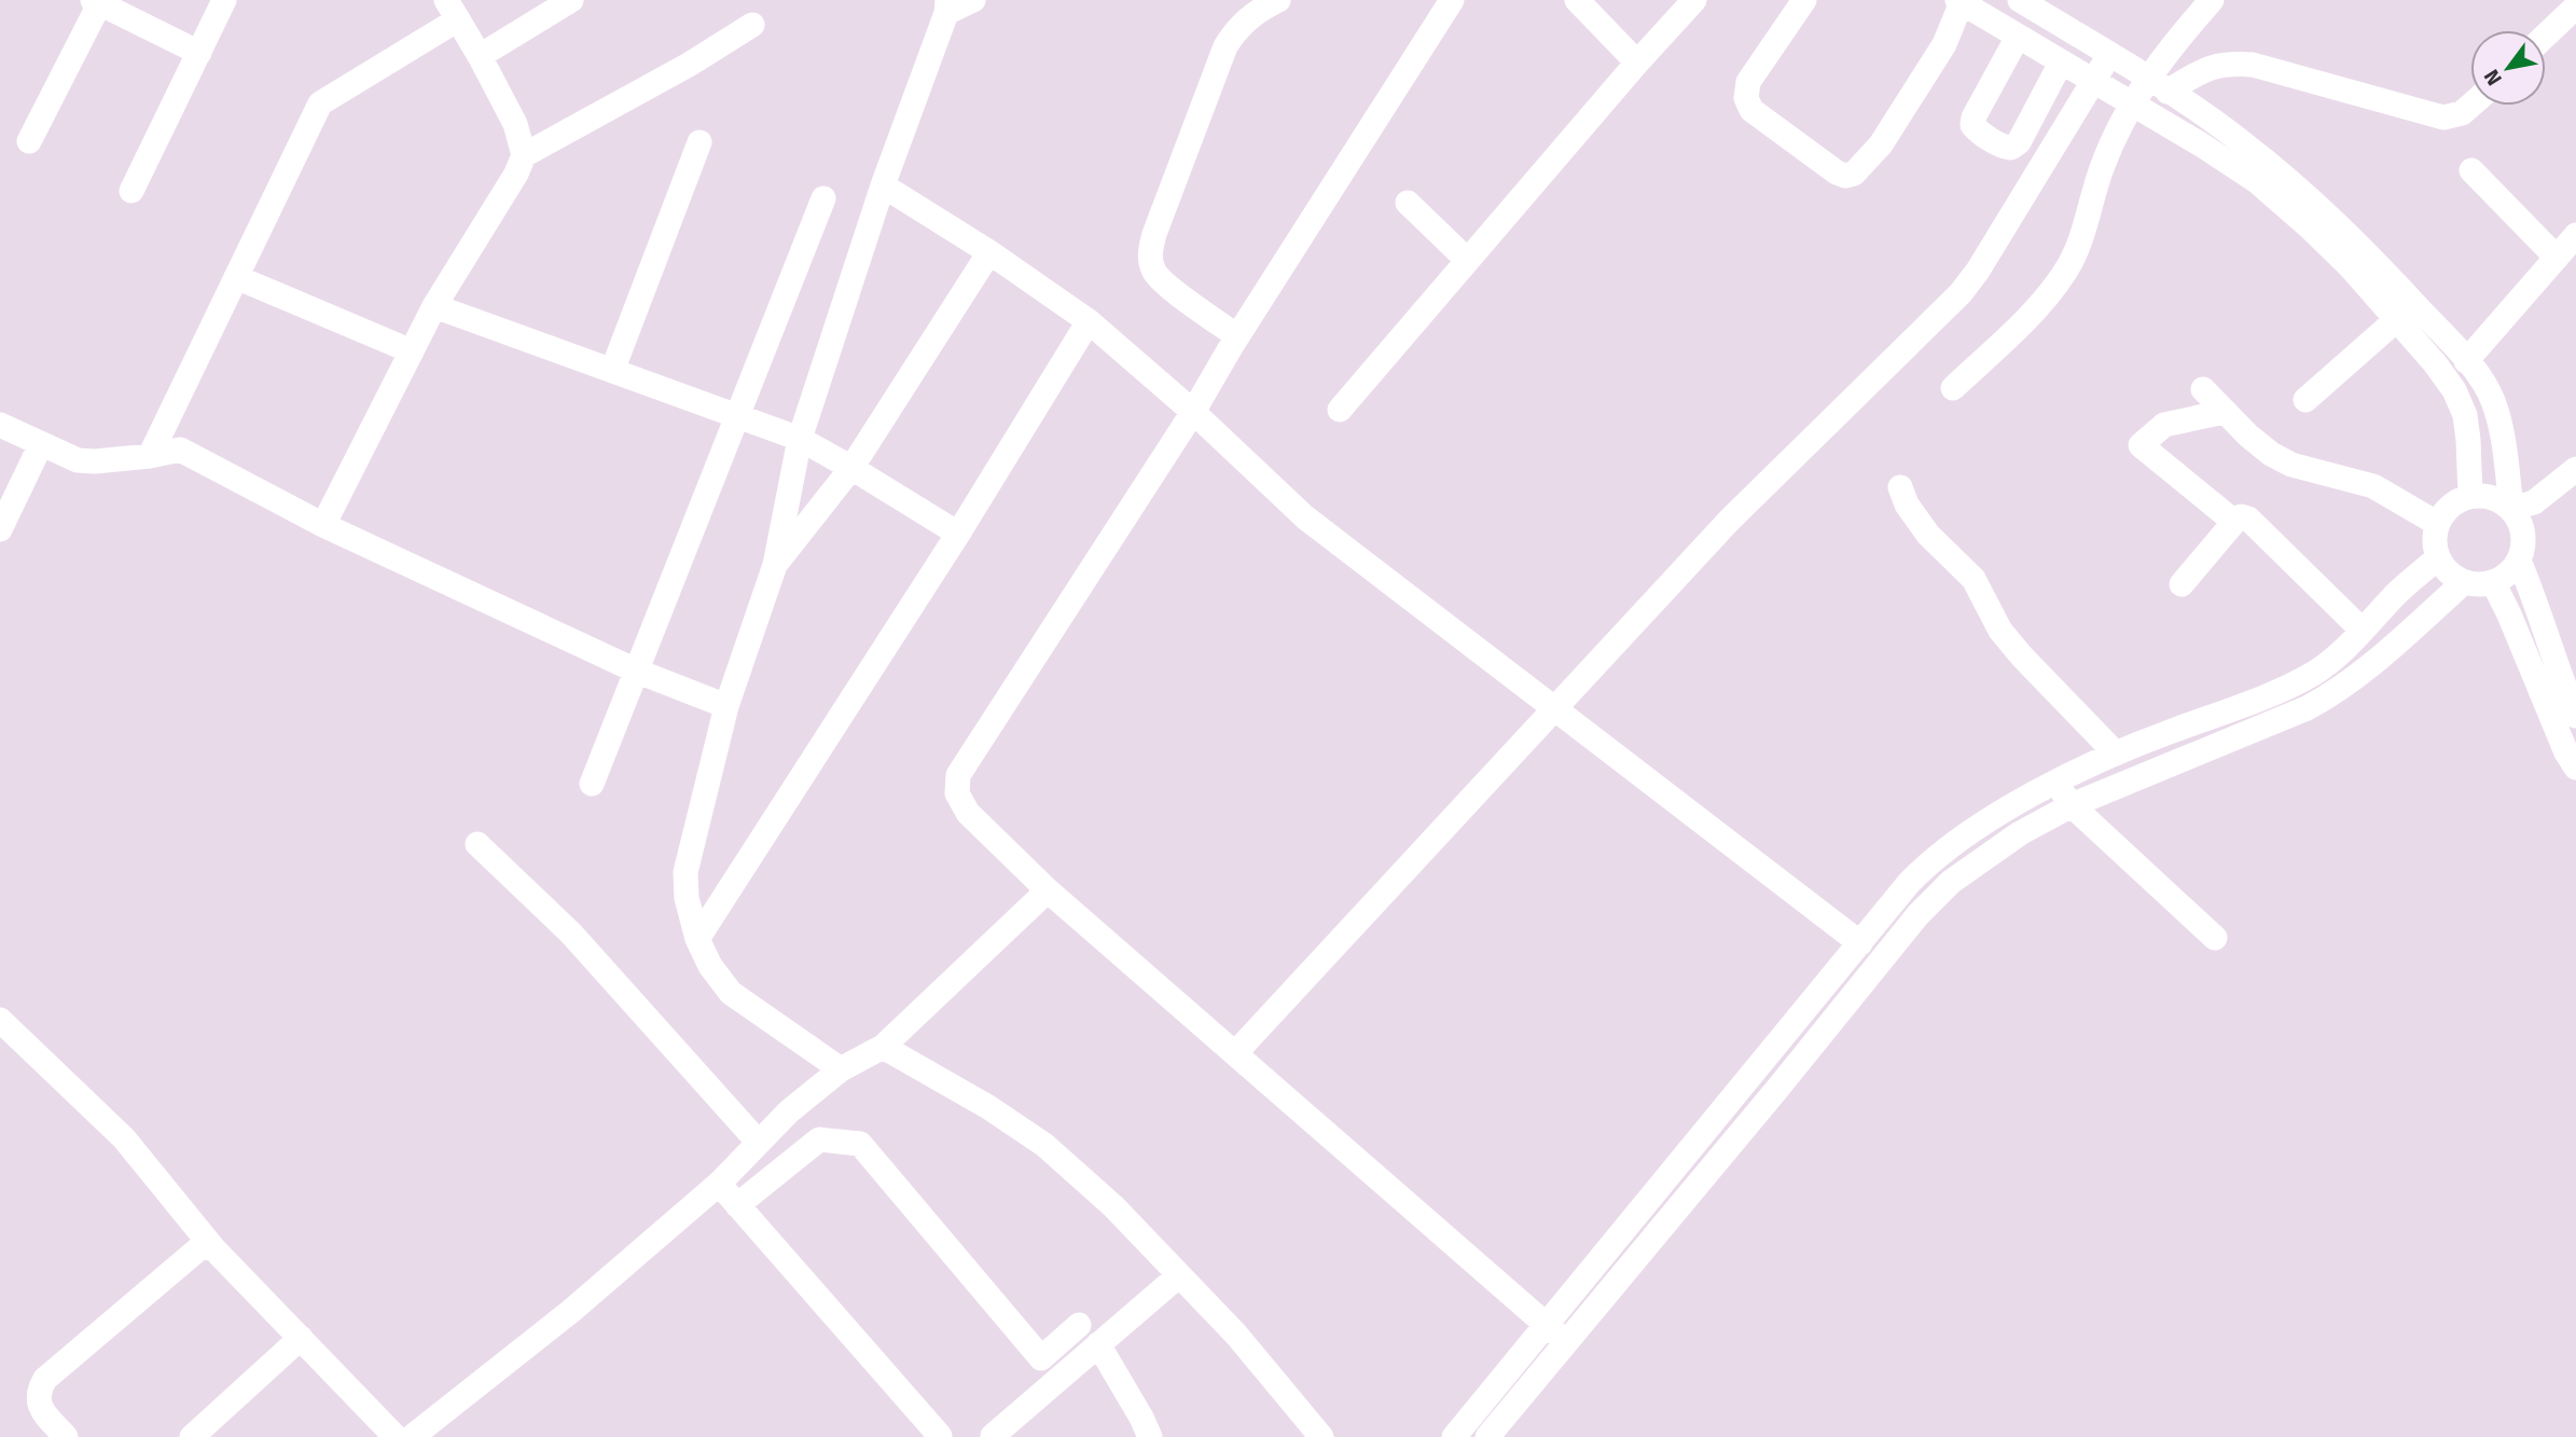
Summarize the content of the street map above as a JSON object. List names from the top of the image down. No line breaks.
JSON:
{"north":"bottom left"}
